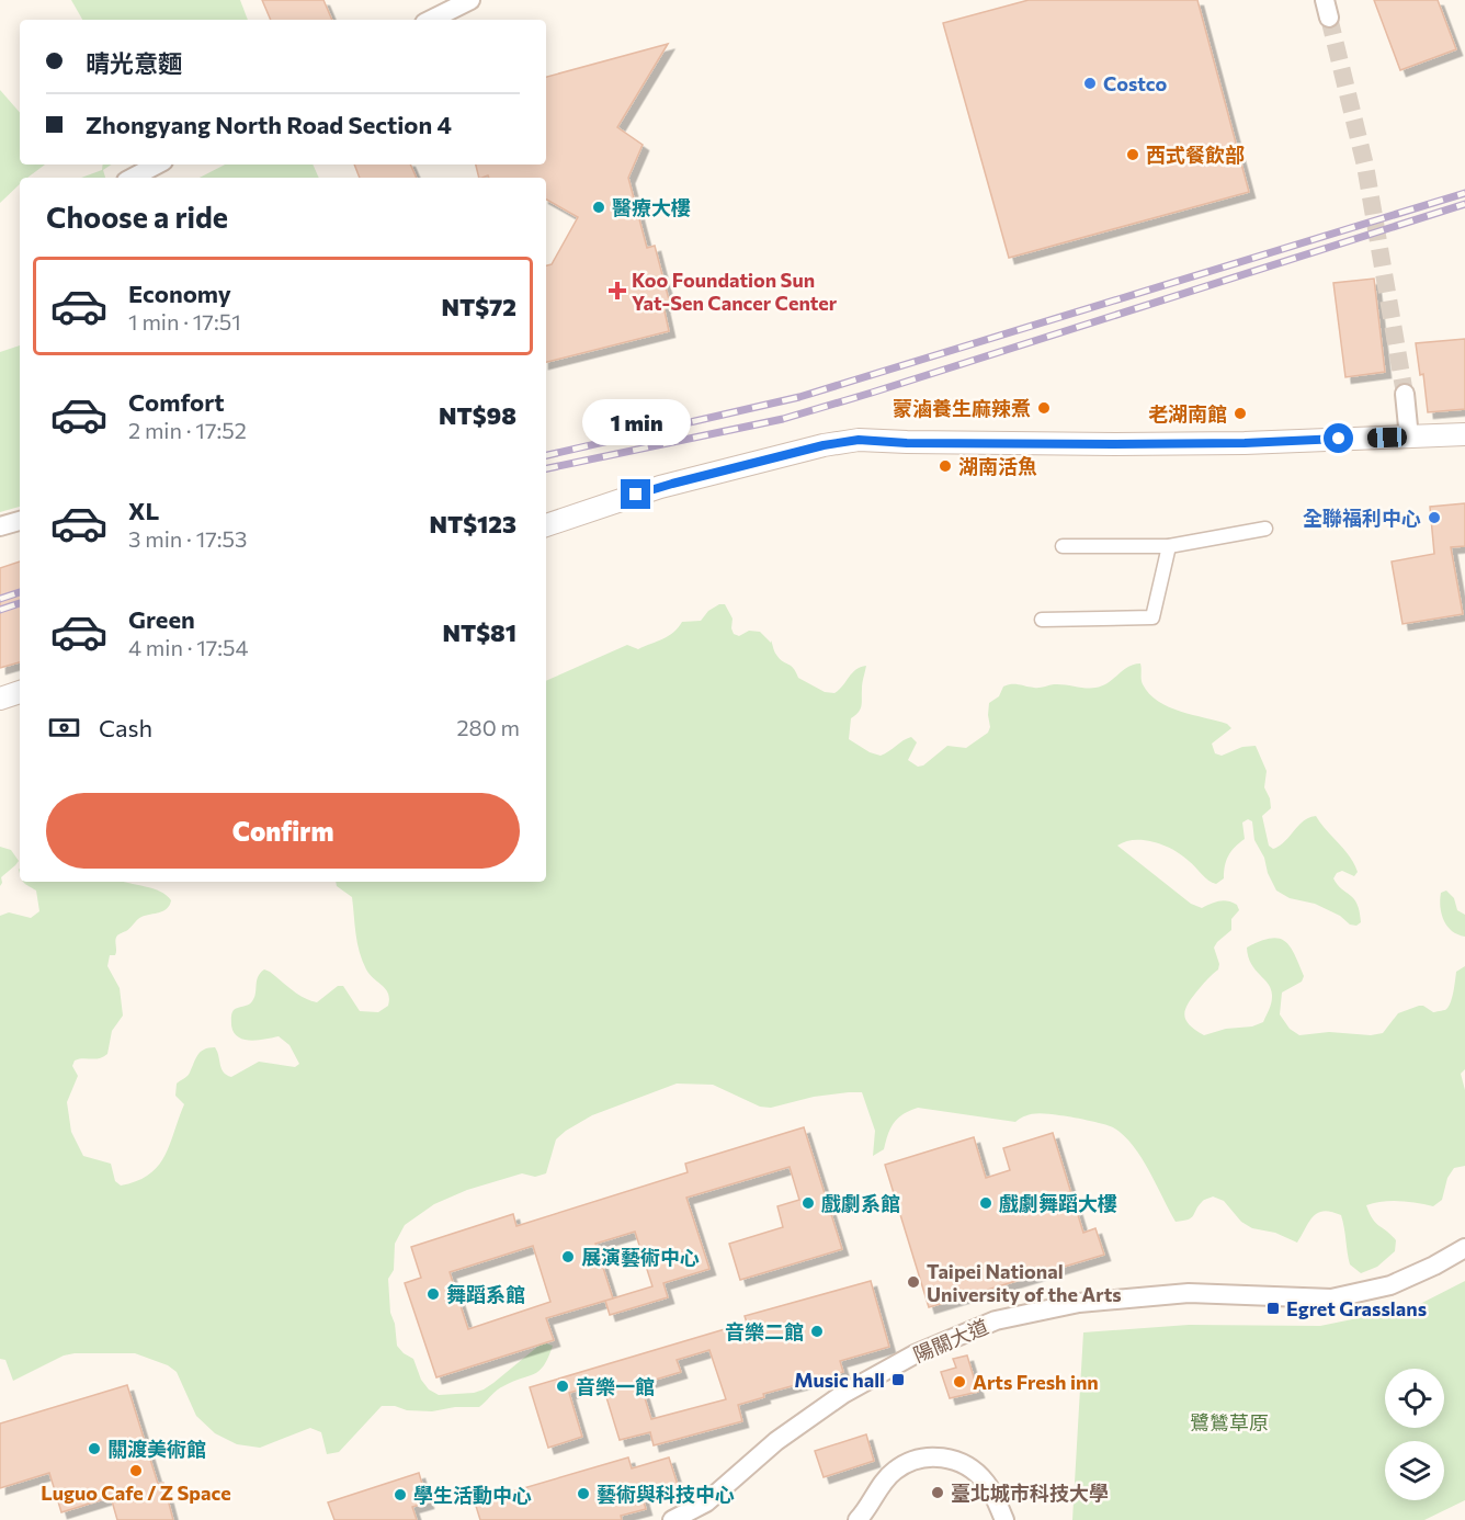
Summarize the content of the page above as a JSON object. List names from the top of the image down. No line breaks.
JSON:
{"streets":{"street":["陽關大道"]},"parks":["鷺鷥草原"],"places":{"other":["Costco","西式餐飲部","醫療大樓","蒙滷養生麻辣煮","老湖南館","湖南活魚","全聯福利中心","戲劇系館","戲劇舞蹈大樓","展演藝術中心","Taipei National University of the Arts","舞蹈系館","音樂二館","Arts Fresh inn","音樂一館","關渡美術館","Luguo Cafe / Z Space","臺北城市科技大學","藝術與科技中心","學生活動中心"],"health":["Koo Foundation Sun Yat-Sen Cancer Center"],"transit":["Egret Grasslans","Music hall"]},"page":{"banner":["晴光意麵","Zhongyang North Road Section 4"],"heading":"Choose a ride","list":[{"name":"Economy","note":"1 min · 17:51","value":"NT$72"},{"name":"Comfort","note":"2 min · 17:52","value":"NT$98"},{"name":"XL","note":"3 min · 17:53","value":"NT$123"},{"name":"Green","note":"4 min · 17:54","value":"NT$81"}],"bubble":"1 min","pay":["Cash","280 m"],"buttons":"Confirm"}}
